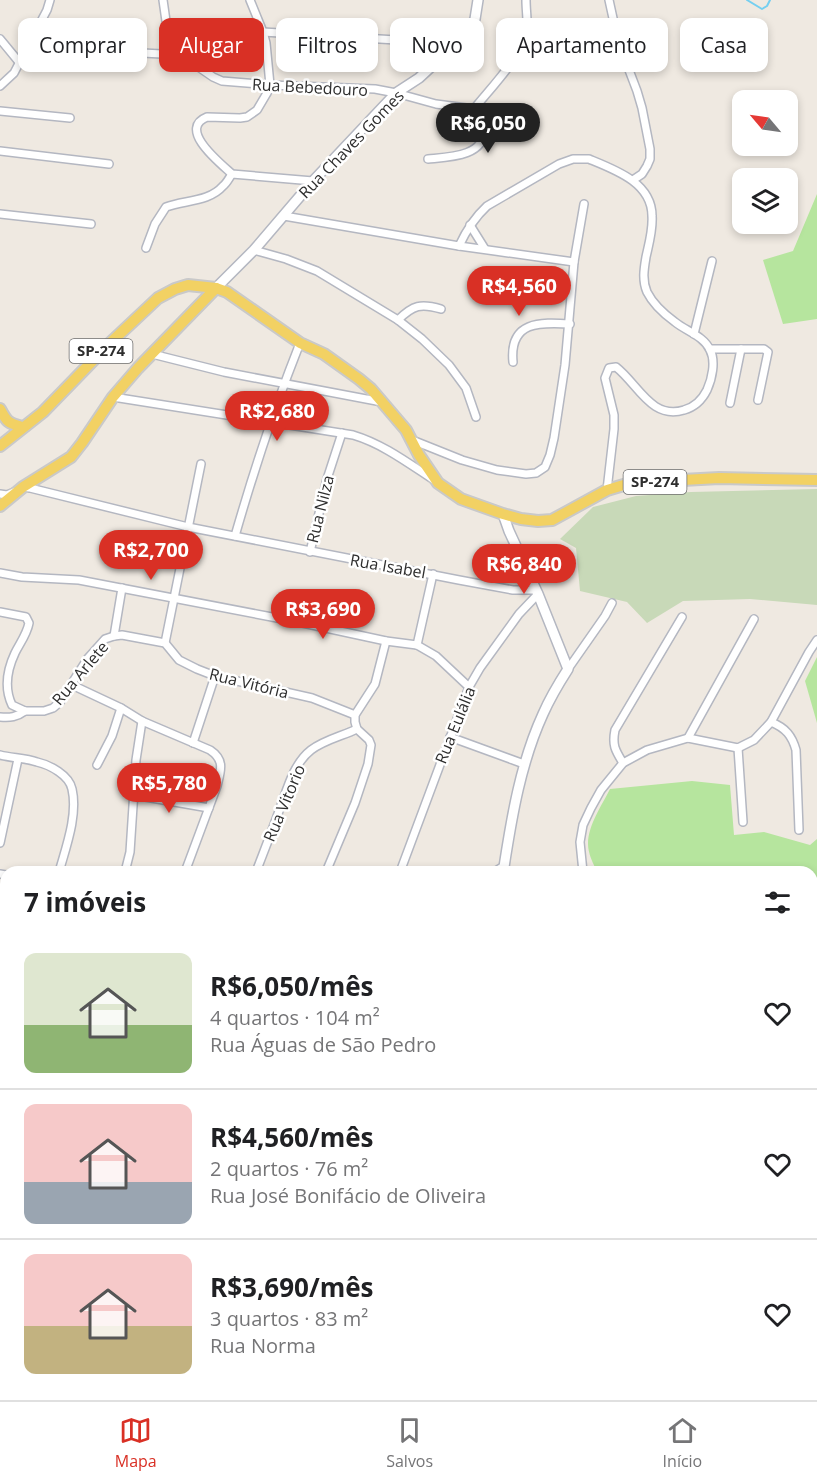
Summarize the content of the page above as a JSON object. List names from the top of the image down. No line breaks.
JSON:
{"streets":{"main road":["SP-274"],"street":["Rua Bebedouro","Rua Chaves Gomes","Rua Nilza","Rua Isabel","Rua Arlete","Rua Vitória","Rua Eulália","Rua Vitorio"]},"crossings":[["Rua Bebedouro","Rua Chaves Gomes"],["Rua Chaves Gomes","SP-274"],["Rua Nilza","Rua Isabel"],["Rua Isabel","Rua Eulália"]],"north":"top left","page":{"chip":["Comprar","Alugar","Filtros","Novo","Apartamento","Casa"],"price":["R$6,050","R$4,560","R$2,680","R$2,700","R$6,840","R$3,690","R$5,780"],"heading":"7 imóveis","list":[{"name":"R$6,050/mês","note":"4 quartos · 104 m² · Rua Águas de São Pedro"},{"name":"R$4,560/mês","note":"2 quartos · 76 m² · Rua José Bonifácio de Oliveira"},{"name":"R$3,690/mês","note":"3 quartos · 83 m² · Rua Norma"}],"tabs":["Mapa","Salvos","Início"]}}
